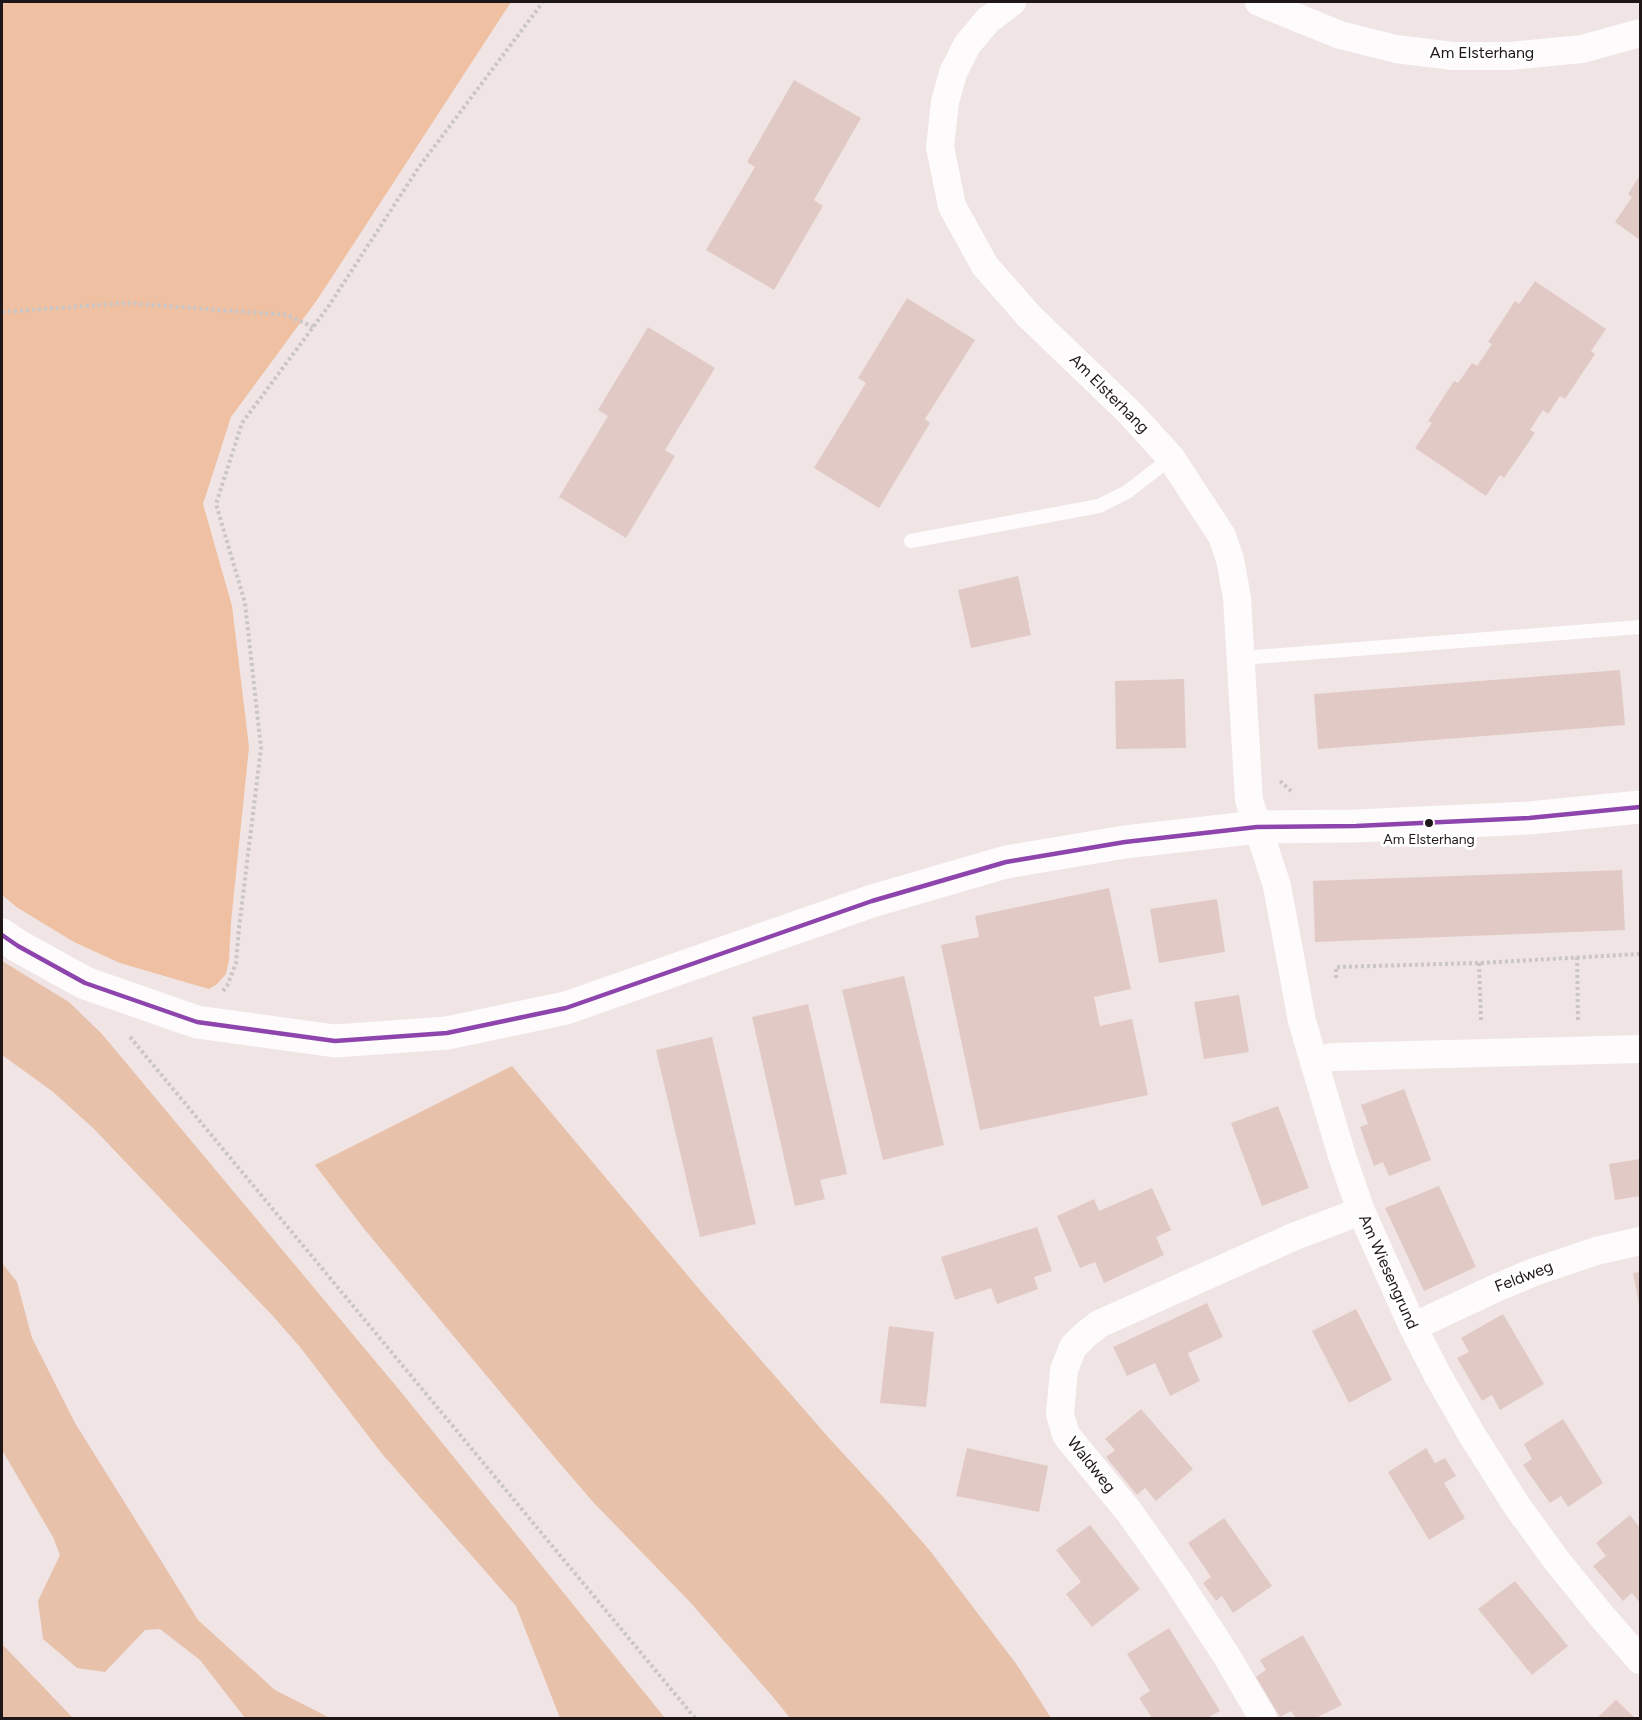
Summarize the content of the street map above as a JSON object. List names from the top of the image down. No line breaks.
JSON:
{"streets":{"street":["Am Elsterhang","Am Wiesengrund","Feldweg","Waldweg"]},"crossings":[["Am Elsterhang","Am Wiesengrund"],["Am Wiesengrund","Feldweg"],["Am Wiesengrund","Waldweg"]],"places":["Am Elsterhang"]}
